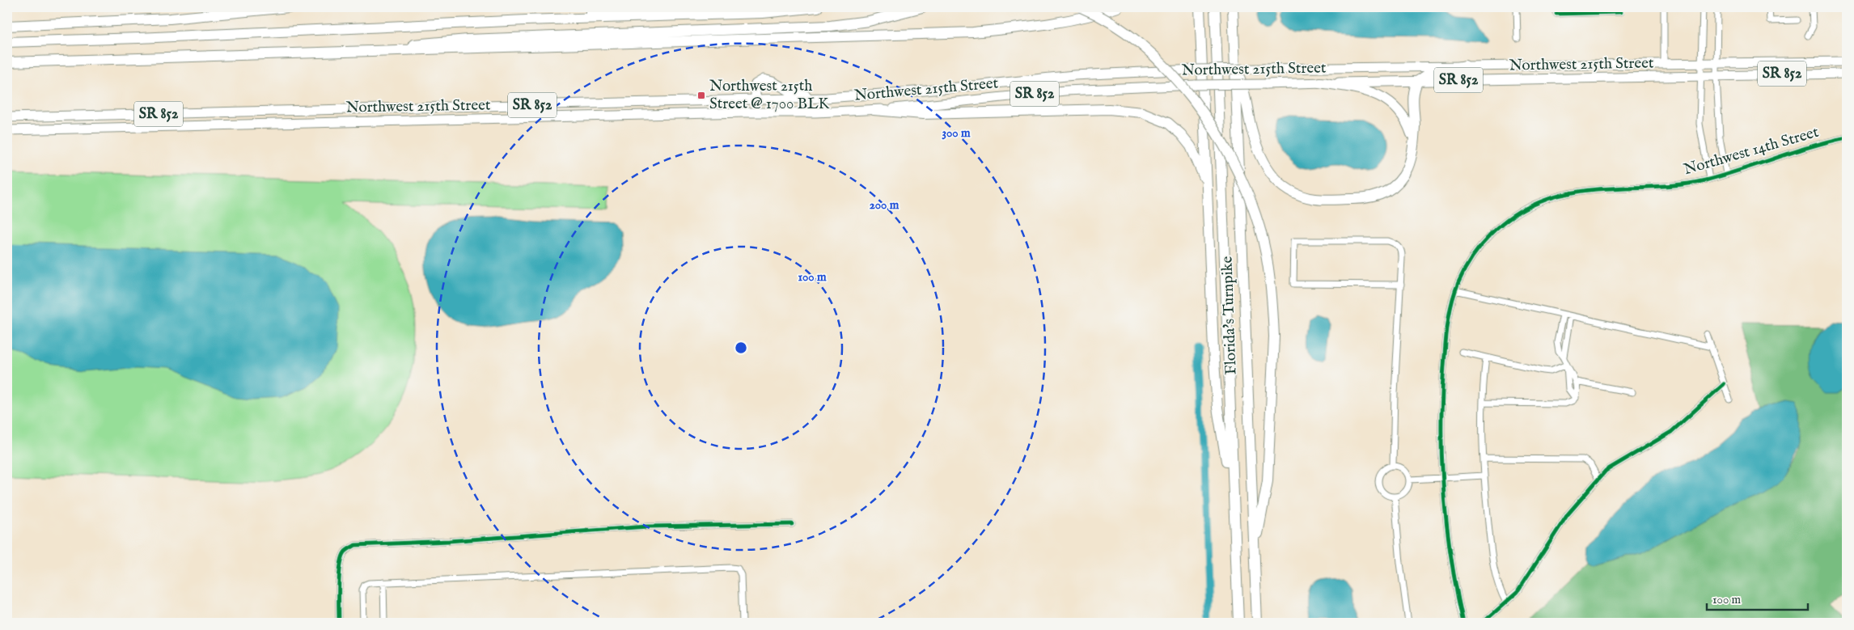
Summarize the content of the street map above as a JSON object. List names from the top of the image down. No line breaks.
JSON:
{"streets":{"highway":["Florida's Turnpike"],"main road":["Northwest 215th Street","SR 852"],"street":["Northwest 14th Street"]},"places":{"transit":["Northwest 215th Street @ 1700 BLK"]},"scale_bar":"100 m","rings":["300 m","200 m","100 m"]}
